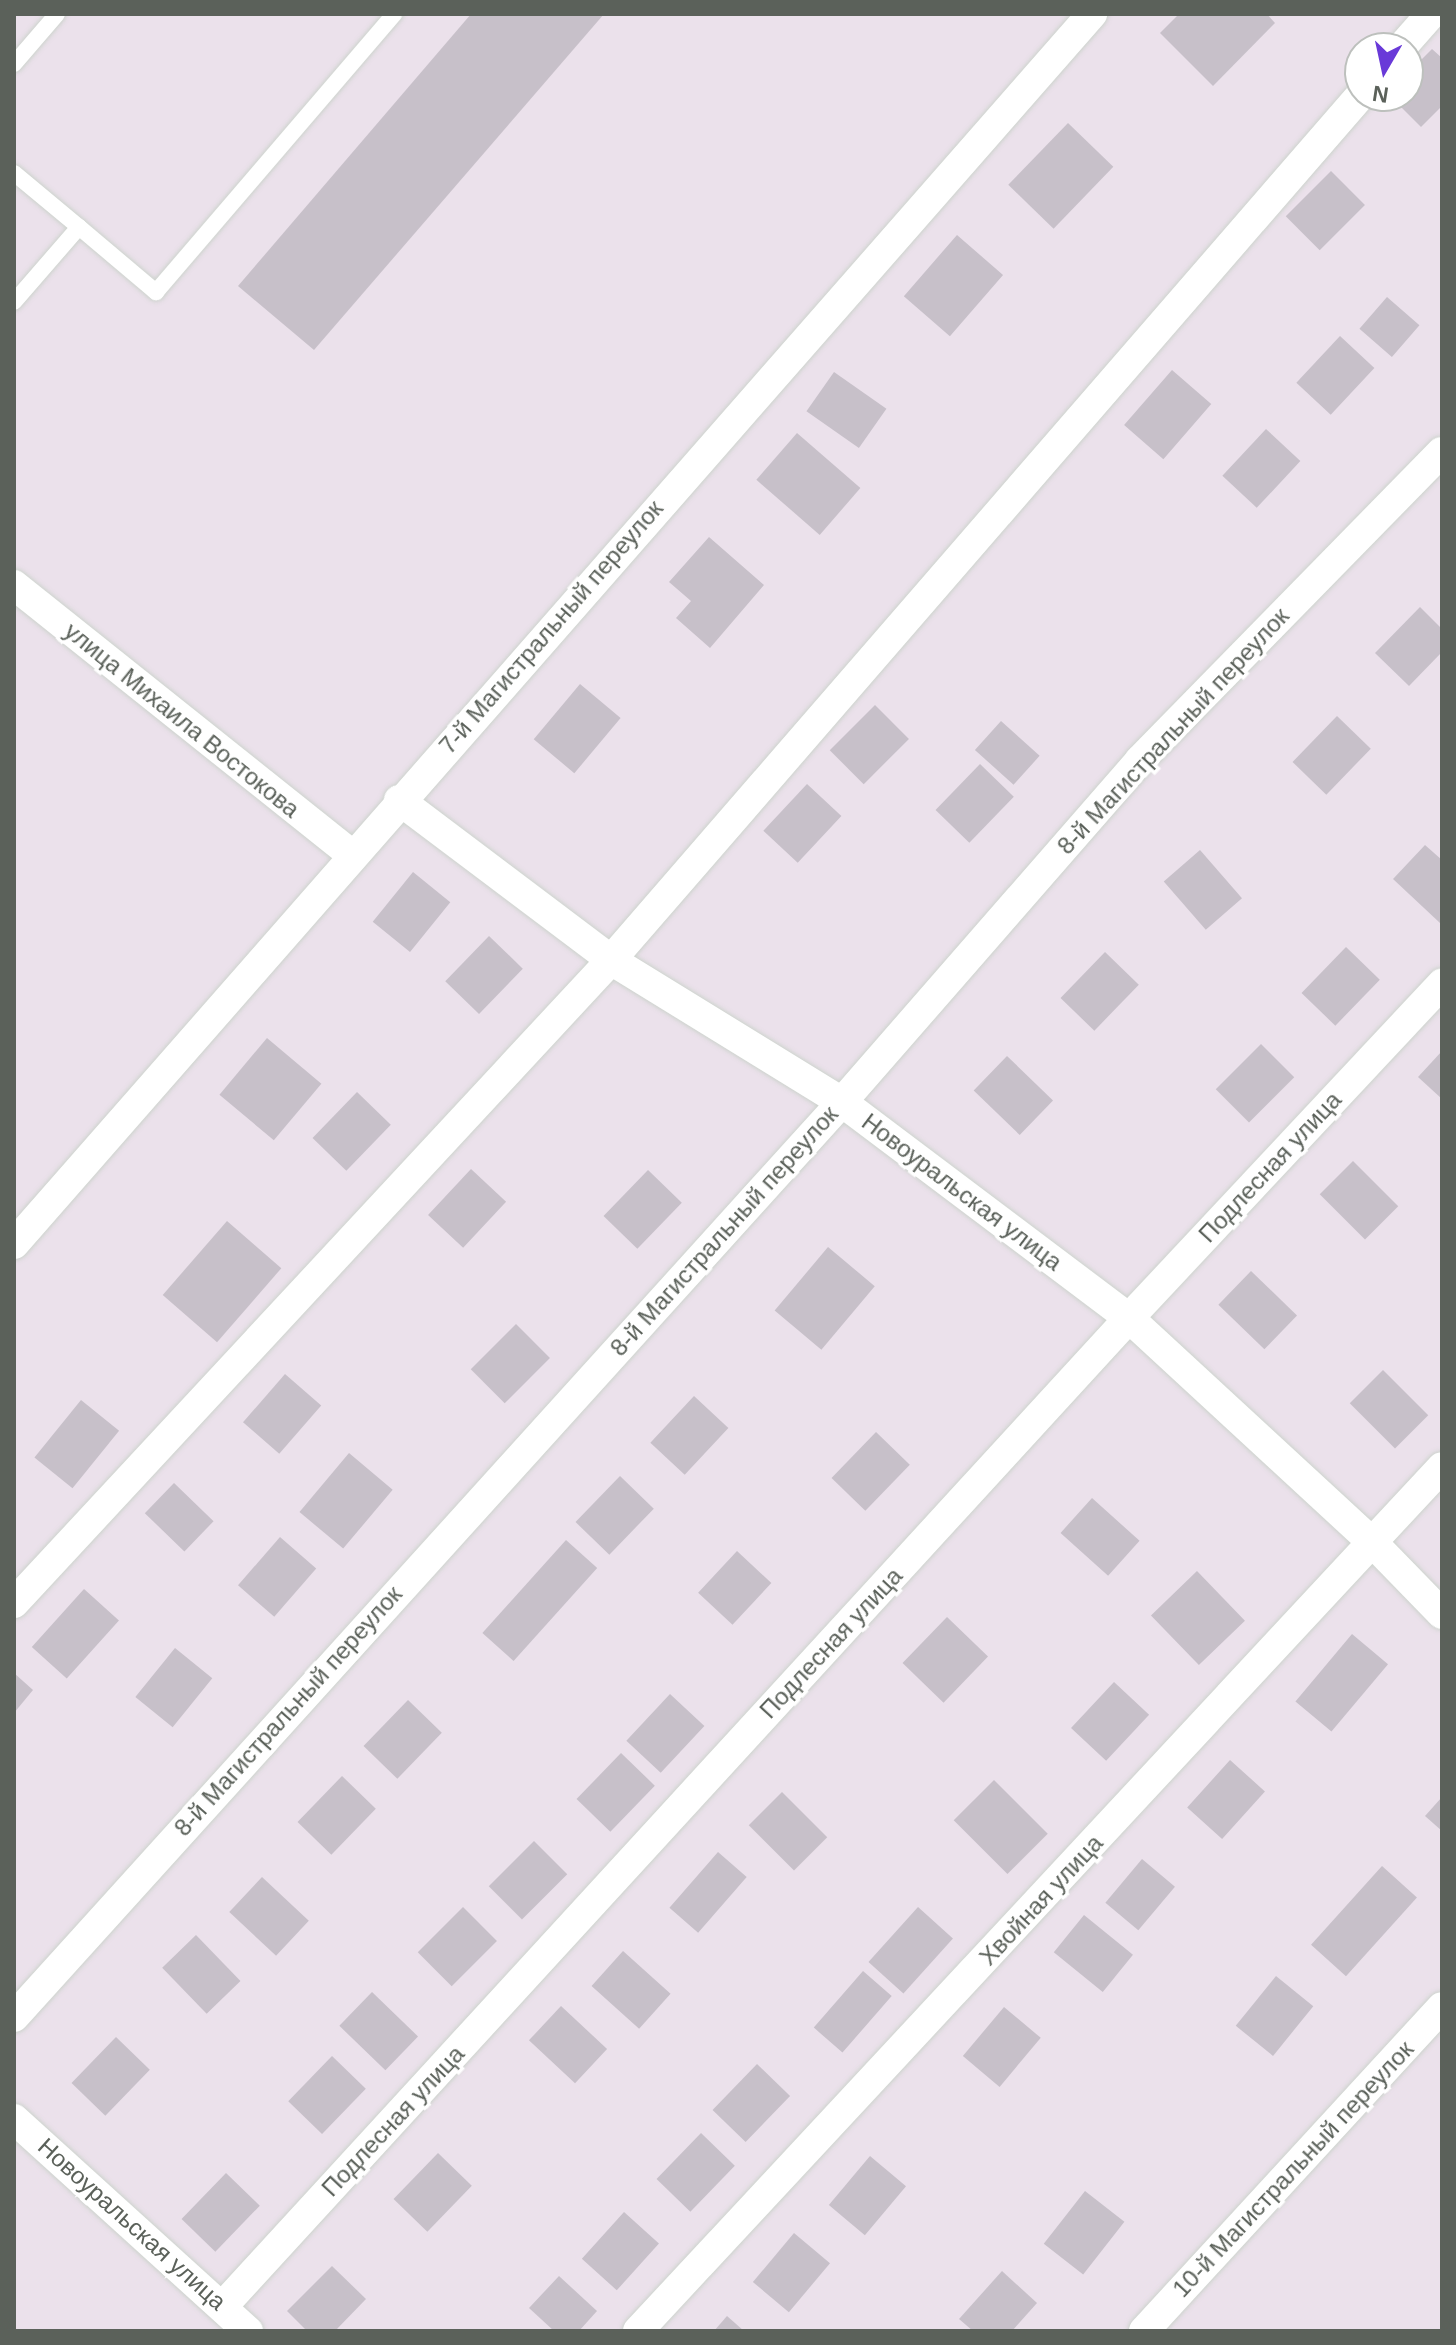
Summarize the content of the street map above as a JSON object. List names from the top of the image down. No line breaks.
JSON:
{"streets":{"street":["7-й Магистральный переулок","улица Михаила Востокова","8-й Магистральный переулок","Подлесная улица","Новоуральская улица","Хвойная улица","10-й Магистральный переулок"]},"crossings":[["7-й Магистральный переулок","улица Михаила Востокова"],["7-й Магистральный переулок","Новоуральская улица"],["8-й Магистральный переулок","Новоуральская улица"],["Подлесная улица","Новоуральская улица"],["Новоуральская улица","Хвойная улица"]],"north":"bottom"}
